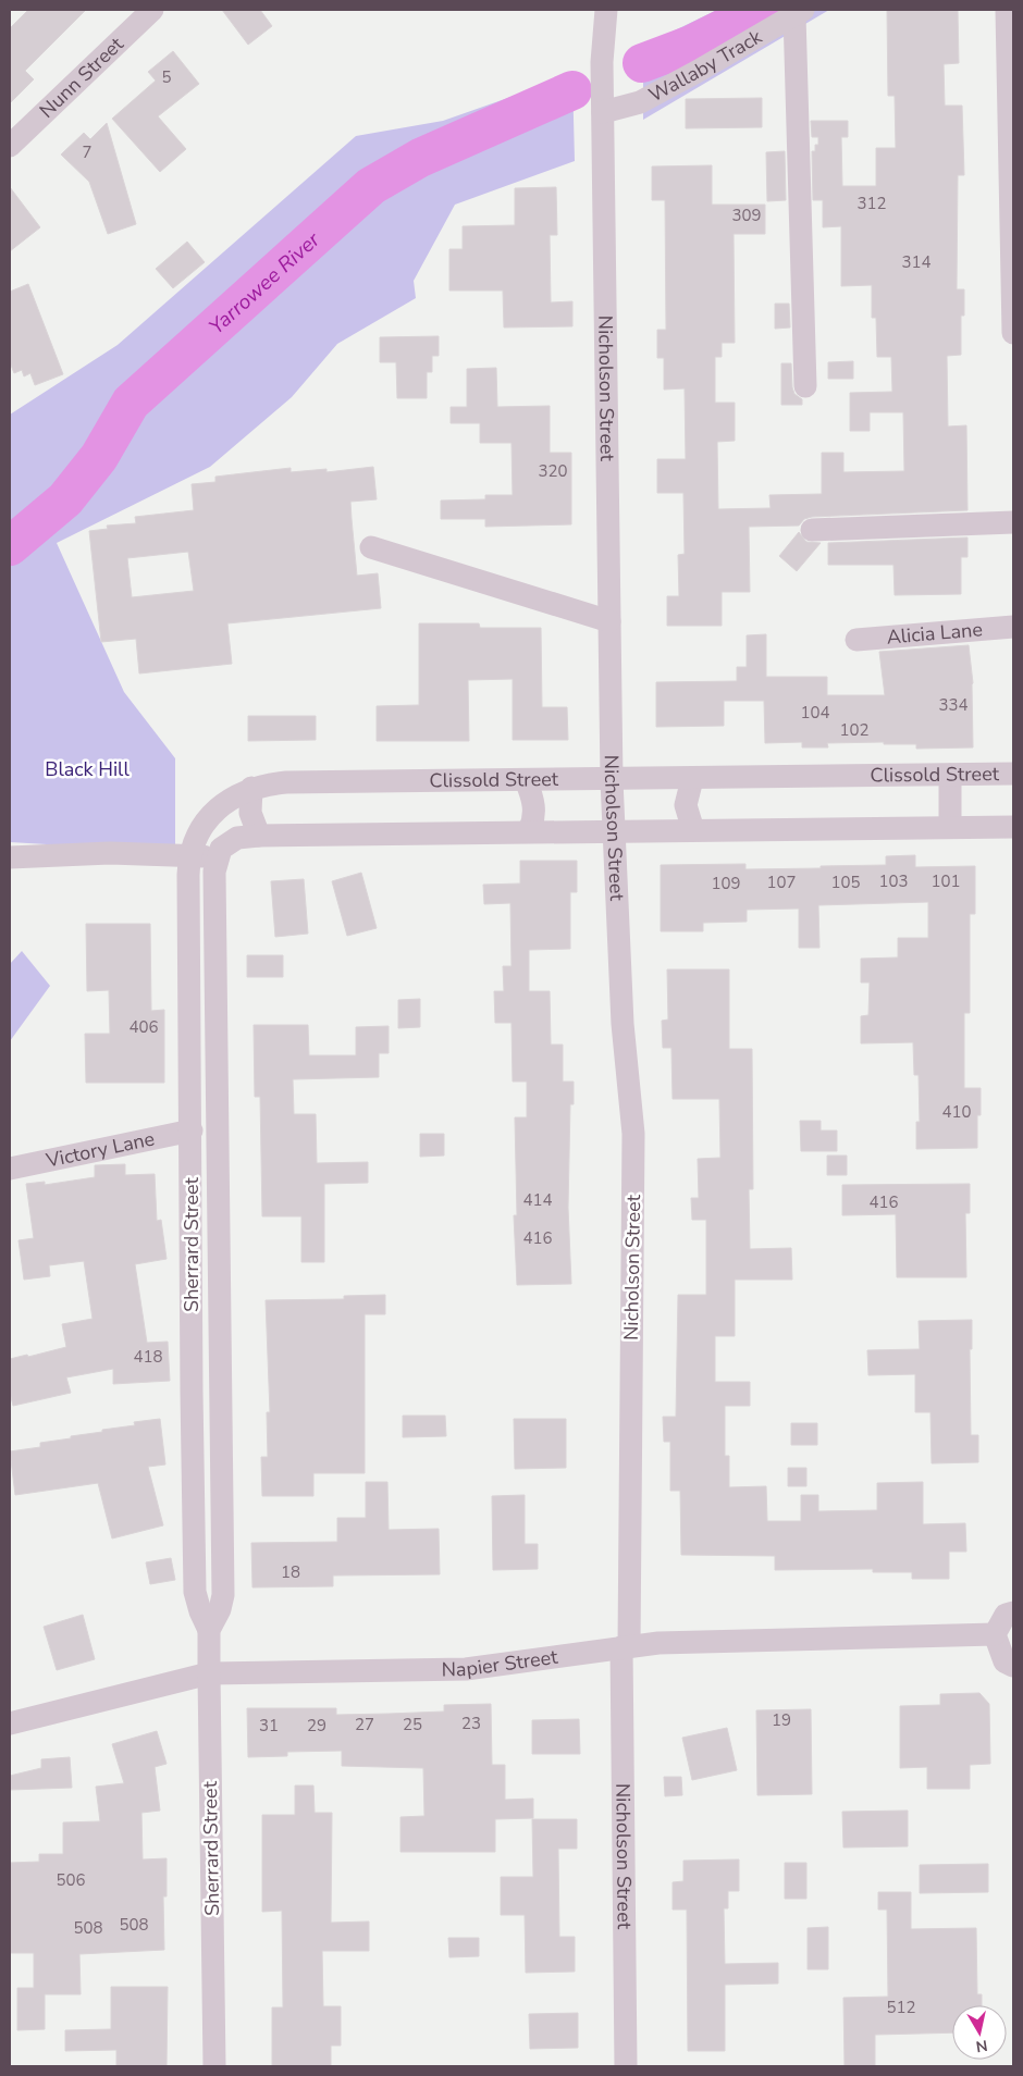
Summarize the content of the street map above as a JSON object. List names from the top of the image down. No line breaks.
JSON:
{"streets":{"street":["Wallaby Track","Nunn Street","Nicholson Street","Alicia Lane","Clissold Street","Victory Lane","Sherrard Street","Napier Street"]},"crossings":[["Wallaby Track","Nicholson Street"],["Nicholson Street","Clissold Street"],["Nicholson Street","Napier Street"],["Clissold Street","Sherrard Street"],["Victory Lane","Sherrard Street"],["Sherrard Street","Napier Street"]],"water":["Yarrowee River"],"parks":["Black Hill"],"house_numbers":["5","7","312","309","314","320","334","104","102","103","101","107","105","109","406","410","414","416","416","418","18","19","23","27","25","31","29","506","508","508","512"],"north":"bottom"}
